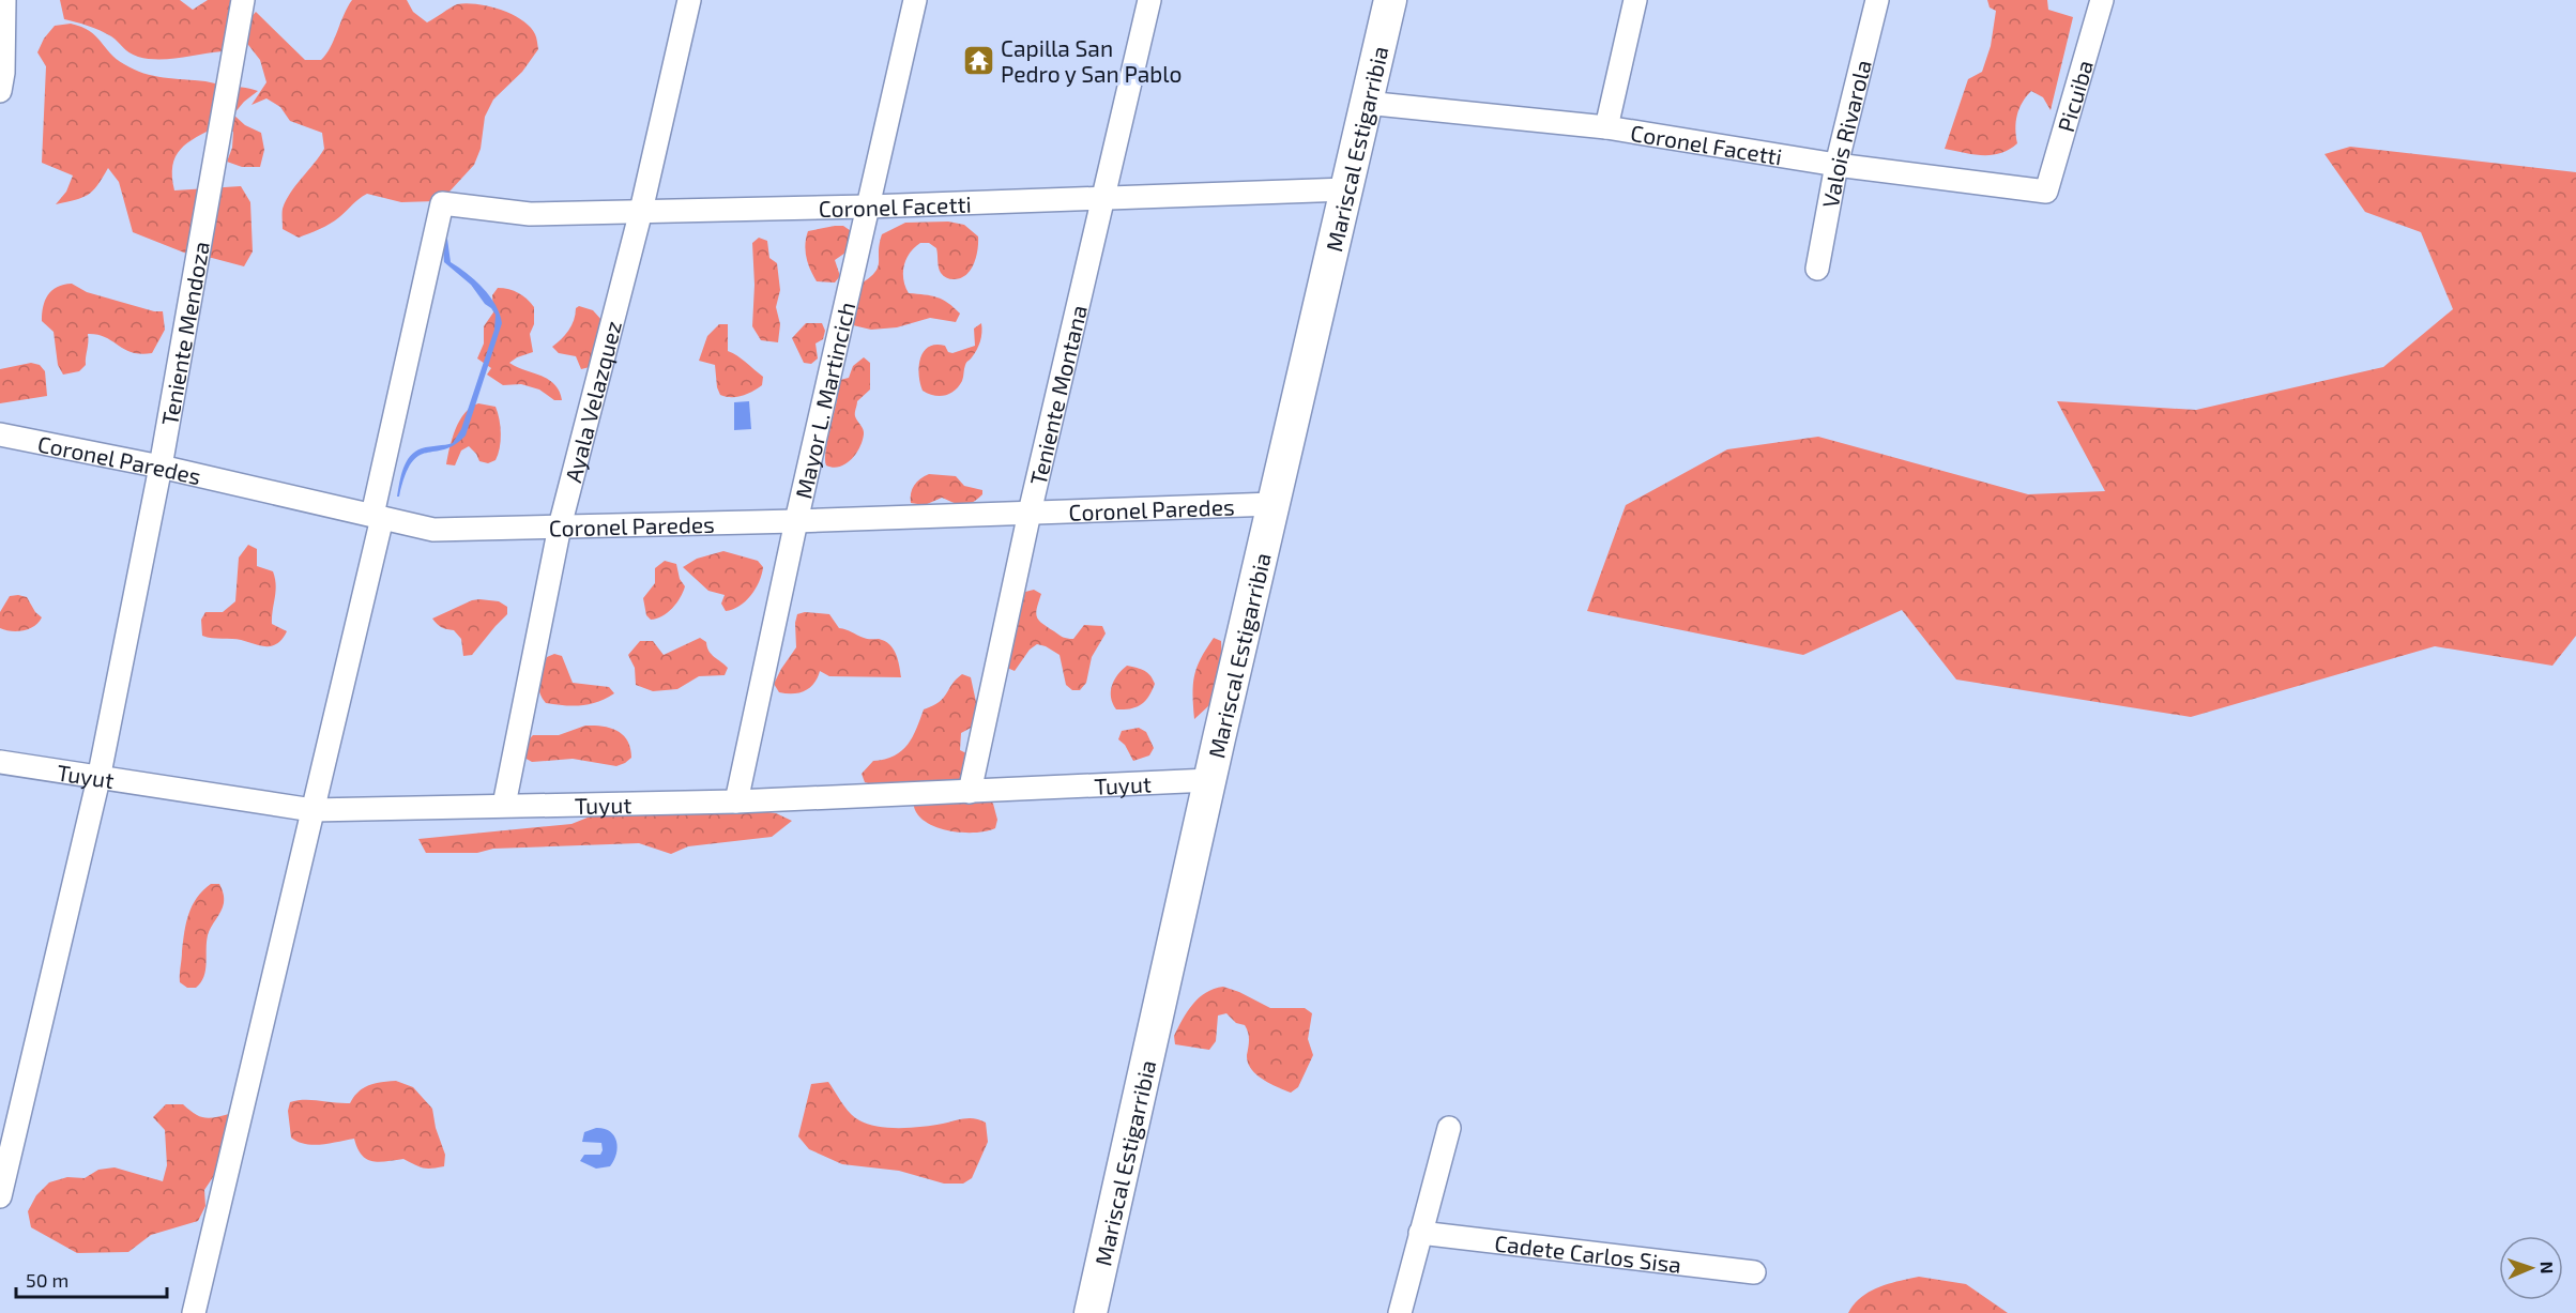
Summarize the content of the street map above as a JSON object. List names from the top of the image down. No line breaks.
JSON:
{"streets":{"street":["Picuiba","Valois Rivarola","Coronel Facetti","Mariscal Estigarribia","Teniente Mendoza","Teniente Montana","Mayor L. Martincich","Ayala Velazquez","Coronel Paredes","Tuyut","Cadete Carlos Sisa"]},"crossings":[["Picuiba","Coronel Facetti"],["Valois Rivarola","Coronel Facetti"],["Coronel Facetti","Mariscal Estigarribia"],["Coronel Facetti","Teniente Montana"],["Coronel Facetti","Mayor L. Martincich"],["Coronel Facetti","Ayala Velazquez"],["Coronel Facetti","Coronel Paredes"],["Mariscal Estigarribia","Coronel Paredes"],["Mariscal Estigarribia","Tuyut"],["Teniente Mendoza","Coronel Paredes"],["Teniente Mendoza","Tuyut"],["Teniente Montana","Coronel Paredes"],["Teniente Montana","Tuyut"],["Mayor L. Martincich","Coronel Paredes"],["Mayor L. Martincich","Tuyut"],["Ayala Velazquez","Coronel Paredes"],["Ayala Velazquez","Tuyut"]],"places":{"temple":["Capilla San Pedro y San Pablo"]},"scale_bar":"50 m","north":"right"}
